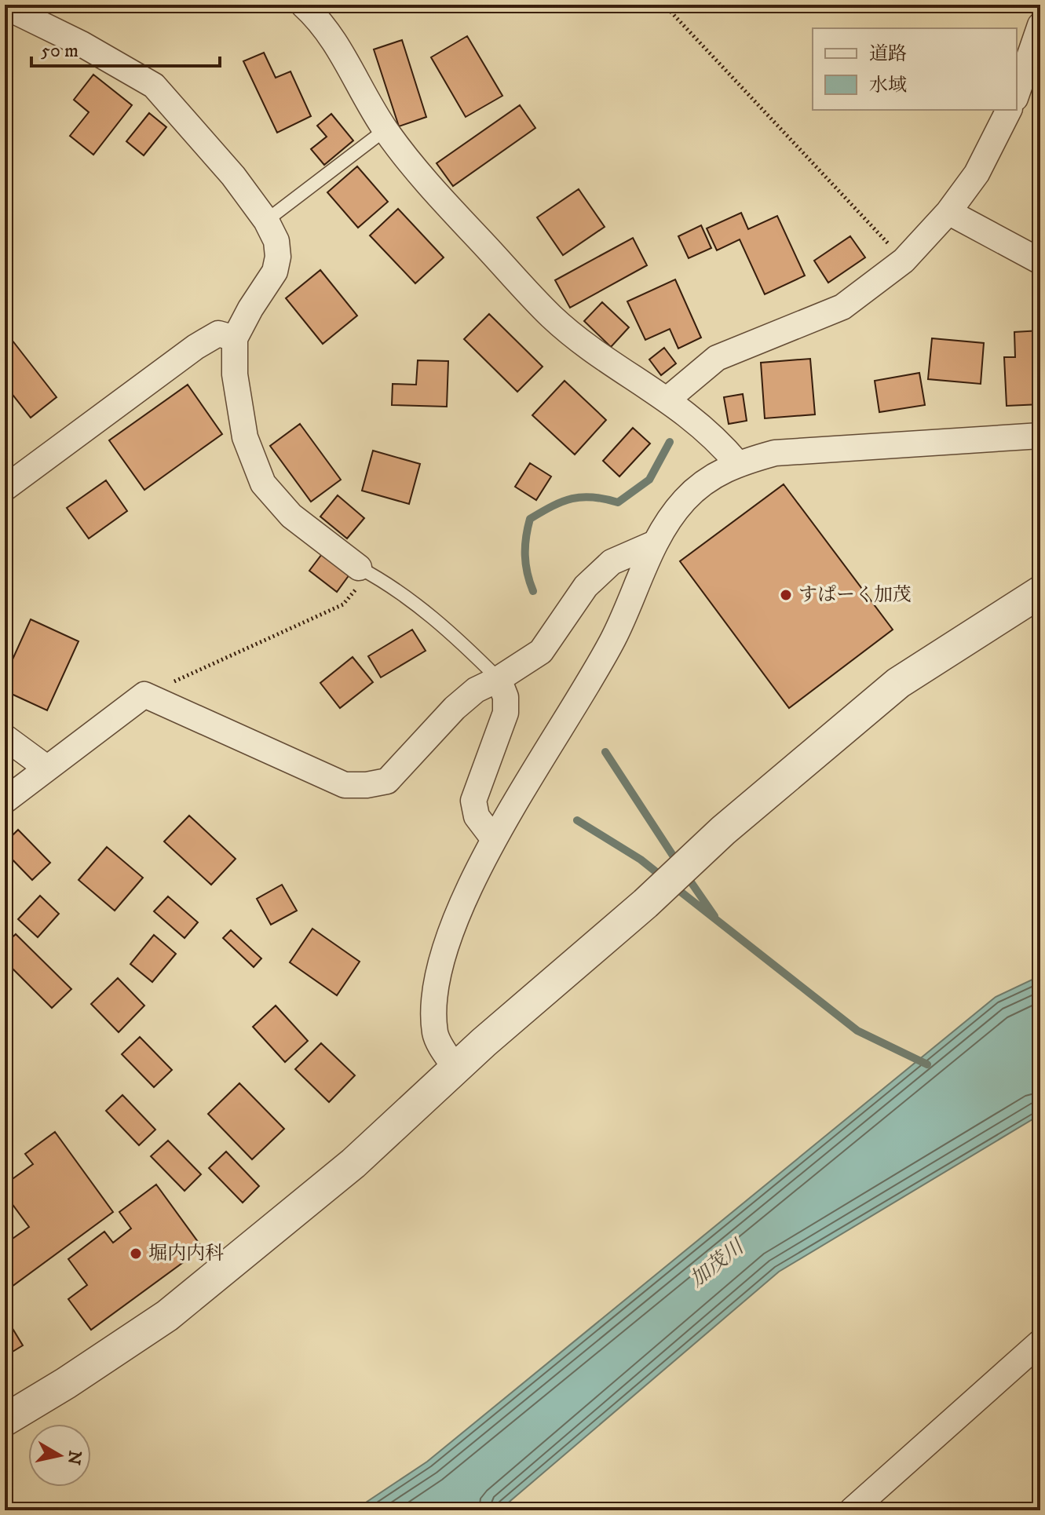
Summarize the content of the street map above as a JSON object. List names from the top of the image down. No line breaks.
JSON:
{"water":["加茂川"],"places":["すぱーく加茂","堀内内科"],"legend":["道路","水域"],"scale_bar":"50 m","north":"right"}
